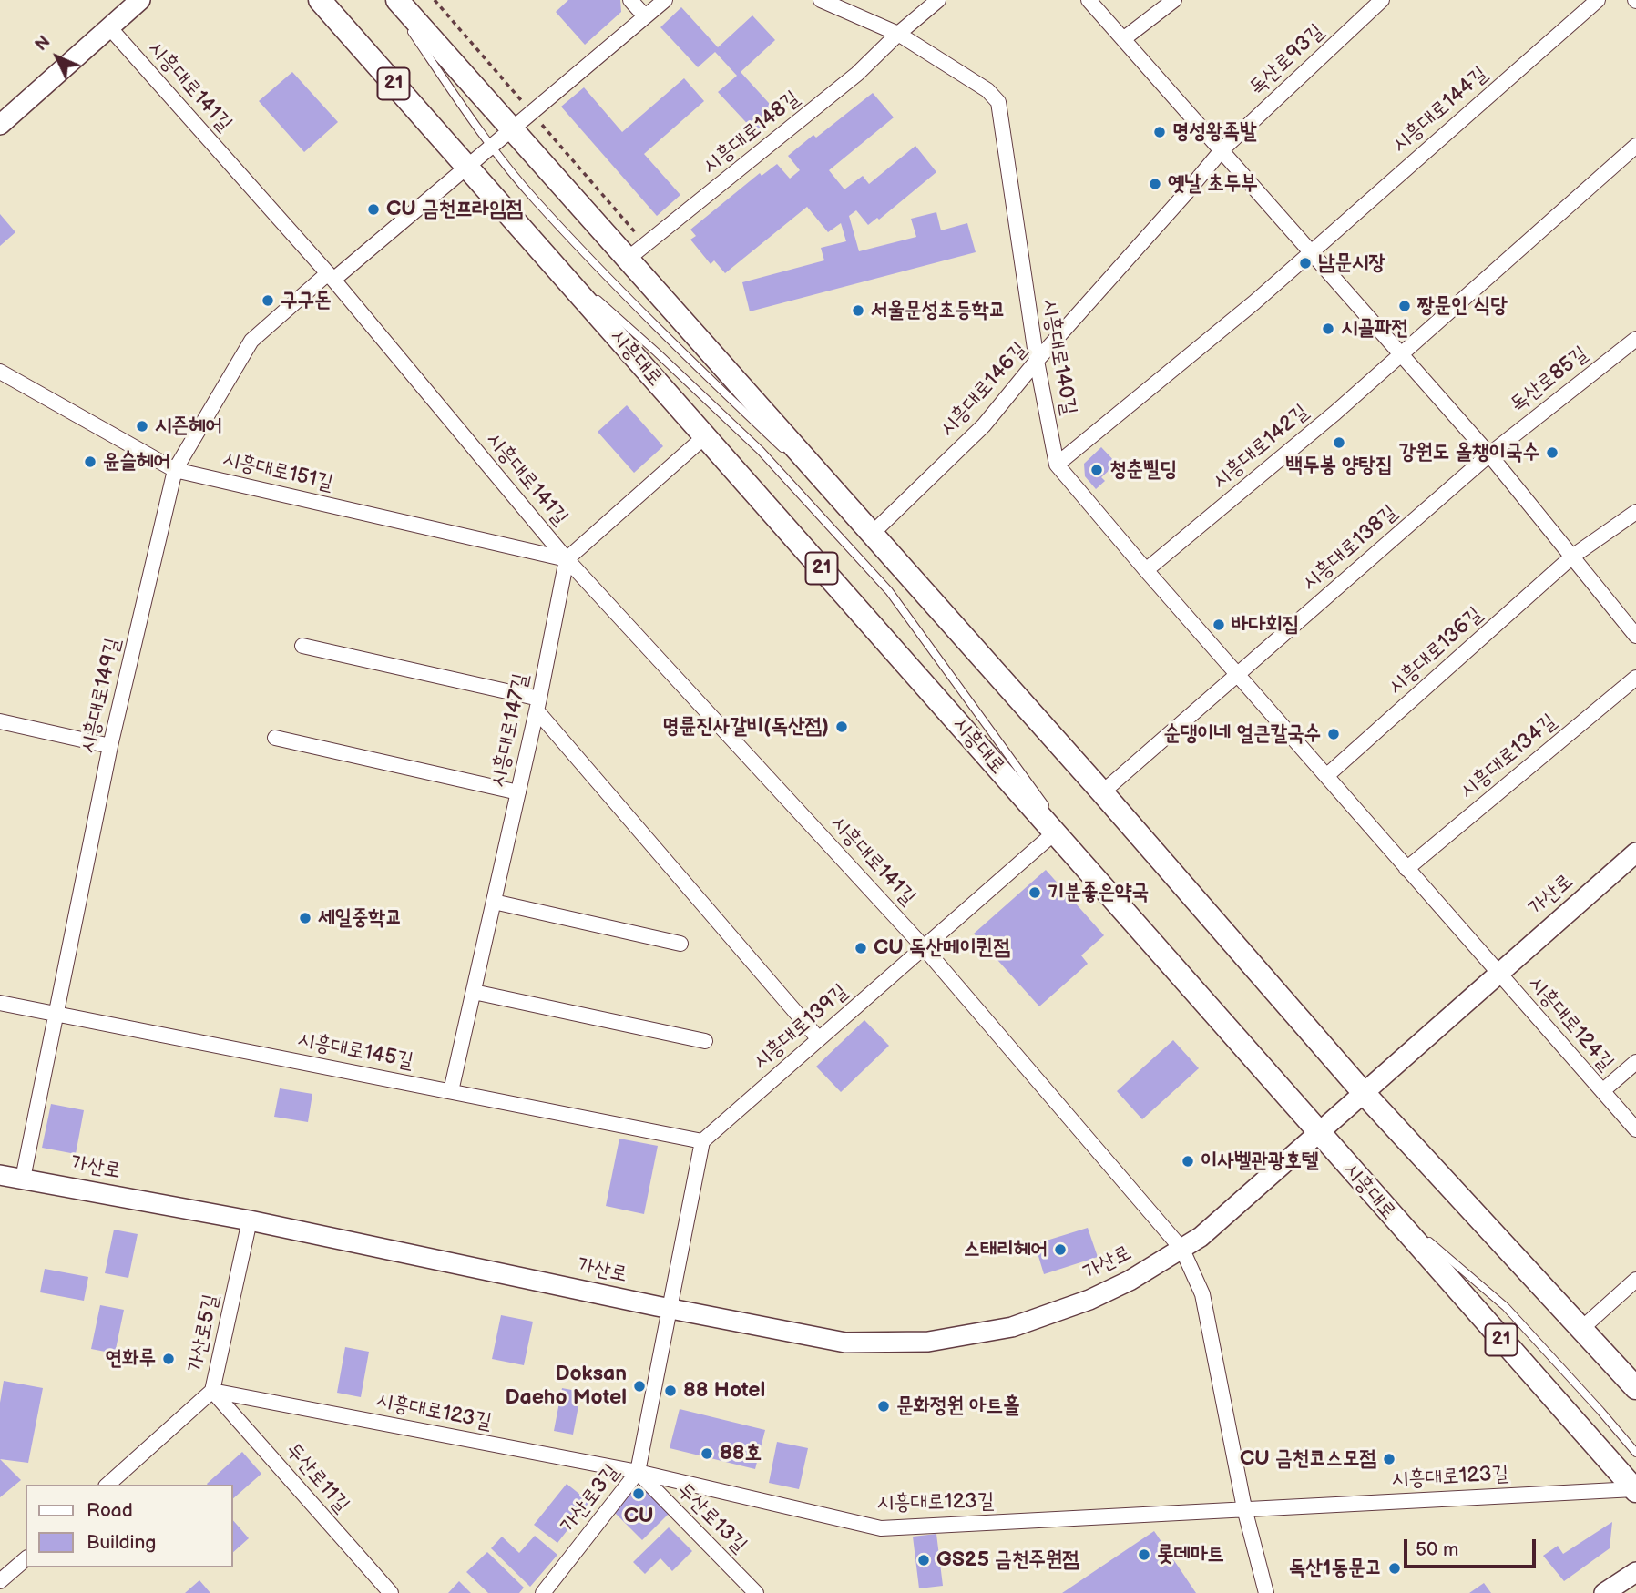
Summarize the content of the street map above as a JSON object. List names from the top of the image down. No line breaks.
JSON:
{"streets":{"main road":["21","시흥대로","가산로"],"street":["독산로93길","시흥대로141길","시흥대로144길","시흥대로148길","시흥대로140길","독산로85길","시흥대로146길","시흥대로142길","시흥대로151길","시흥대로138길","시흥대로136길","시흥대로149길","시흥대로147길","시흥대로134길","시흥대로124길","시흥대로139길","시흥대로145길","가산로5길","시흥대로123길","두산로11길","가산로3길","두산로13길"]},"crossings":[["독산로93길","시흥대로146길"],["시흥대로141길","시흥대로151길"],["시흥대로141길","시흥대로149길"],["시흥대로141길","시흥대로147길"],["시흥대로141길","시흥대로139길"],["시흥대로144길","시흥대로140길"],["시흥대로148길","시흥대로140길"],["시흥대로140길","시흥대로146길"],["시흥대로140길","시흥대로142길"],["시흥대로140길","시흥대로138길"],["시흥대로","시흥대로149길"],["시흥대로","가산로"],["시흥대로","시흥대로139길"],["시흥대로","시흥대로123길"],["독산로85길","시흥대로138길"],["시흥대로151길","시흥대로149길"],["시흥대로151길","시흥대로147길"],["시흥대로149길","가산로"],["시흥대로149길","시흥대로145길"],["시흥대로147길","시흥대로145길"],["가산로","시흥대로124길"],["가산로","가산로5길"],["가산로","가산로3길"],["시흥대로139길","시흥대로145길"],["가산로5길","시흥대로123길"],["가산로5길","두산로11길"],["시흥대로123길","두산로11길"],["시흥대로123길","가산로3길"],["시흥대로123길","두산로13길"],["가산로3길","두산로13길"]],"places":["명성왕족발","옛날 초두부","CU 금천프라임점","남문시장","구구돈","짱문인 식당","서울문성초등학교","시골파전","시즌헤어","백두봉 양탕집","강원도 올챙이국수","윤슬헤어","청춘삘딩","바다회집","명륜진사갈비(독산점)","순댕이네 얼큰칼국수","기분좋은약국","세일중학교","CU 독산메이퀸점","이사벨관광호텔","스태리헤어","연화루","Doksan Daeho Motel","88 Hotel","문화정원 아트홀","88호","CU 금천코스모점","CU","롯데마트","GS25 금천주원점","독산1동문고"],"legend":["Road","Building"],"scale_bar":"50 m","north":"top left"}
